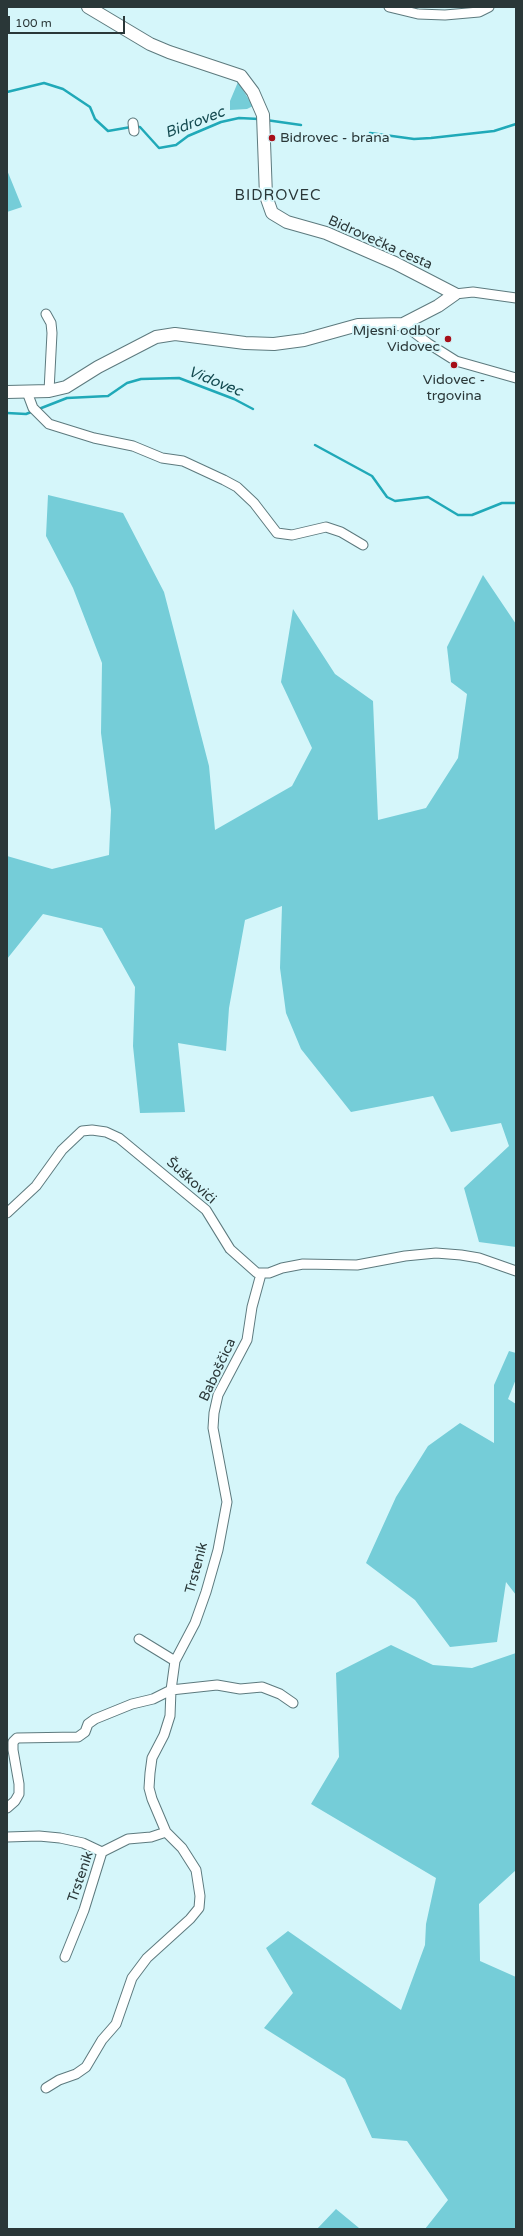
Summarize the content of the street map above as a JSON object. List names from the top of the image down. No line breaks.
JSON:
{"streets":{"street":["Bidrovečka cesta","Šuškovići","Baboščica","Trstenik"]},"crossings":[["Šuškovići","Baboščica"],["Baboščica","Trstenik"]],"districts":["BIDROVEC"],"water":["Bidrovec","Vidovec"],"places":["Bidrovec - brana","Mjesni odbor Vidovec","Vidovec - trgovina"],"scale_bar":"100 m"}
